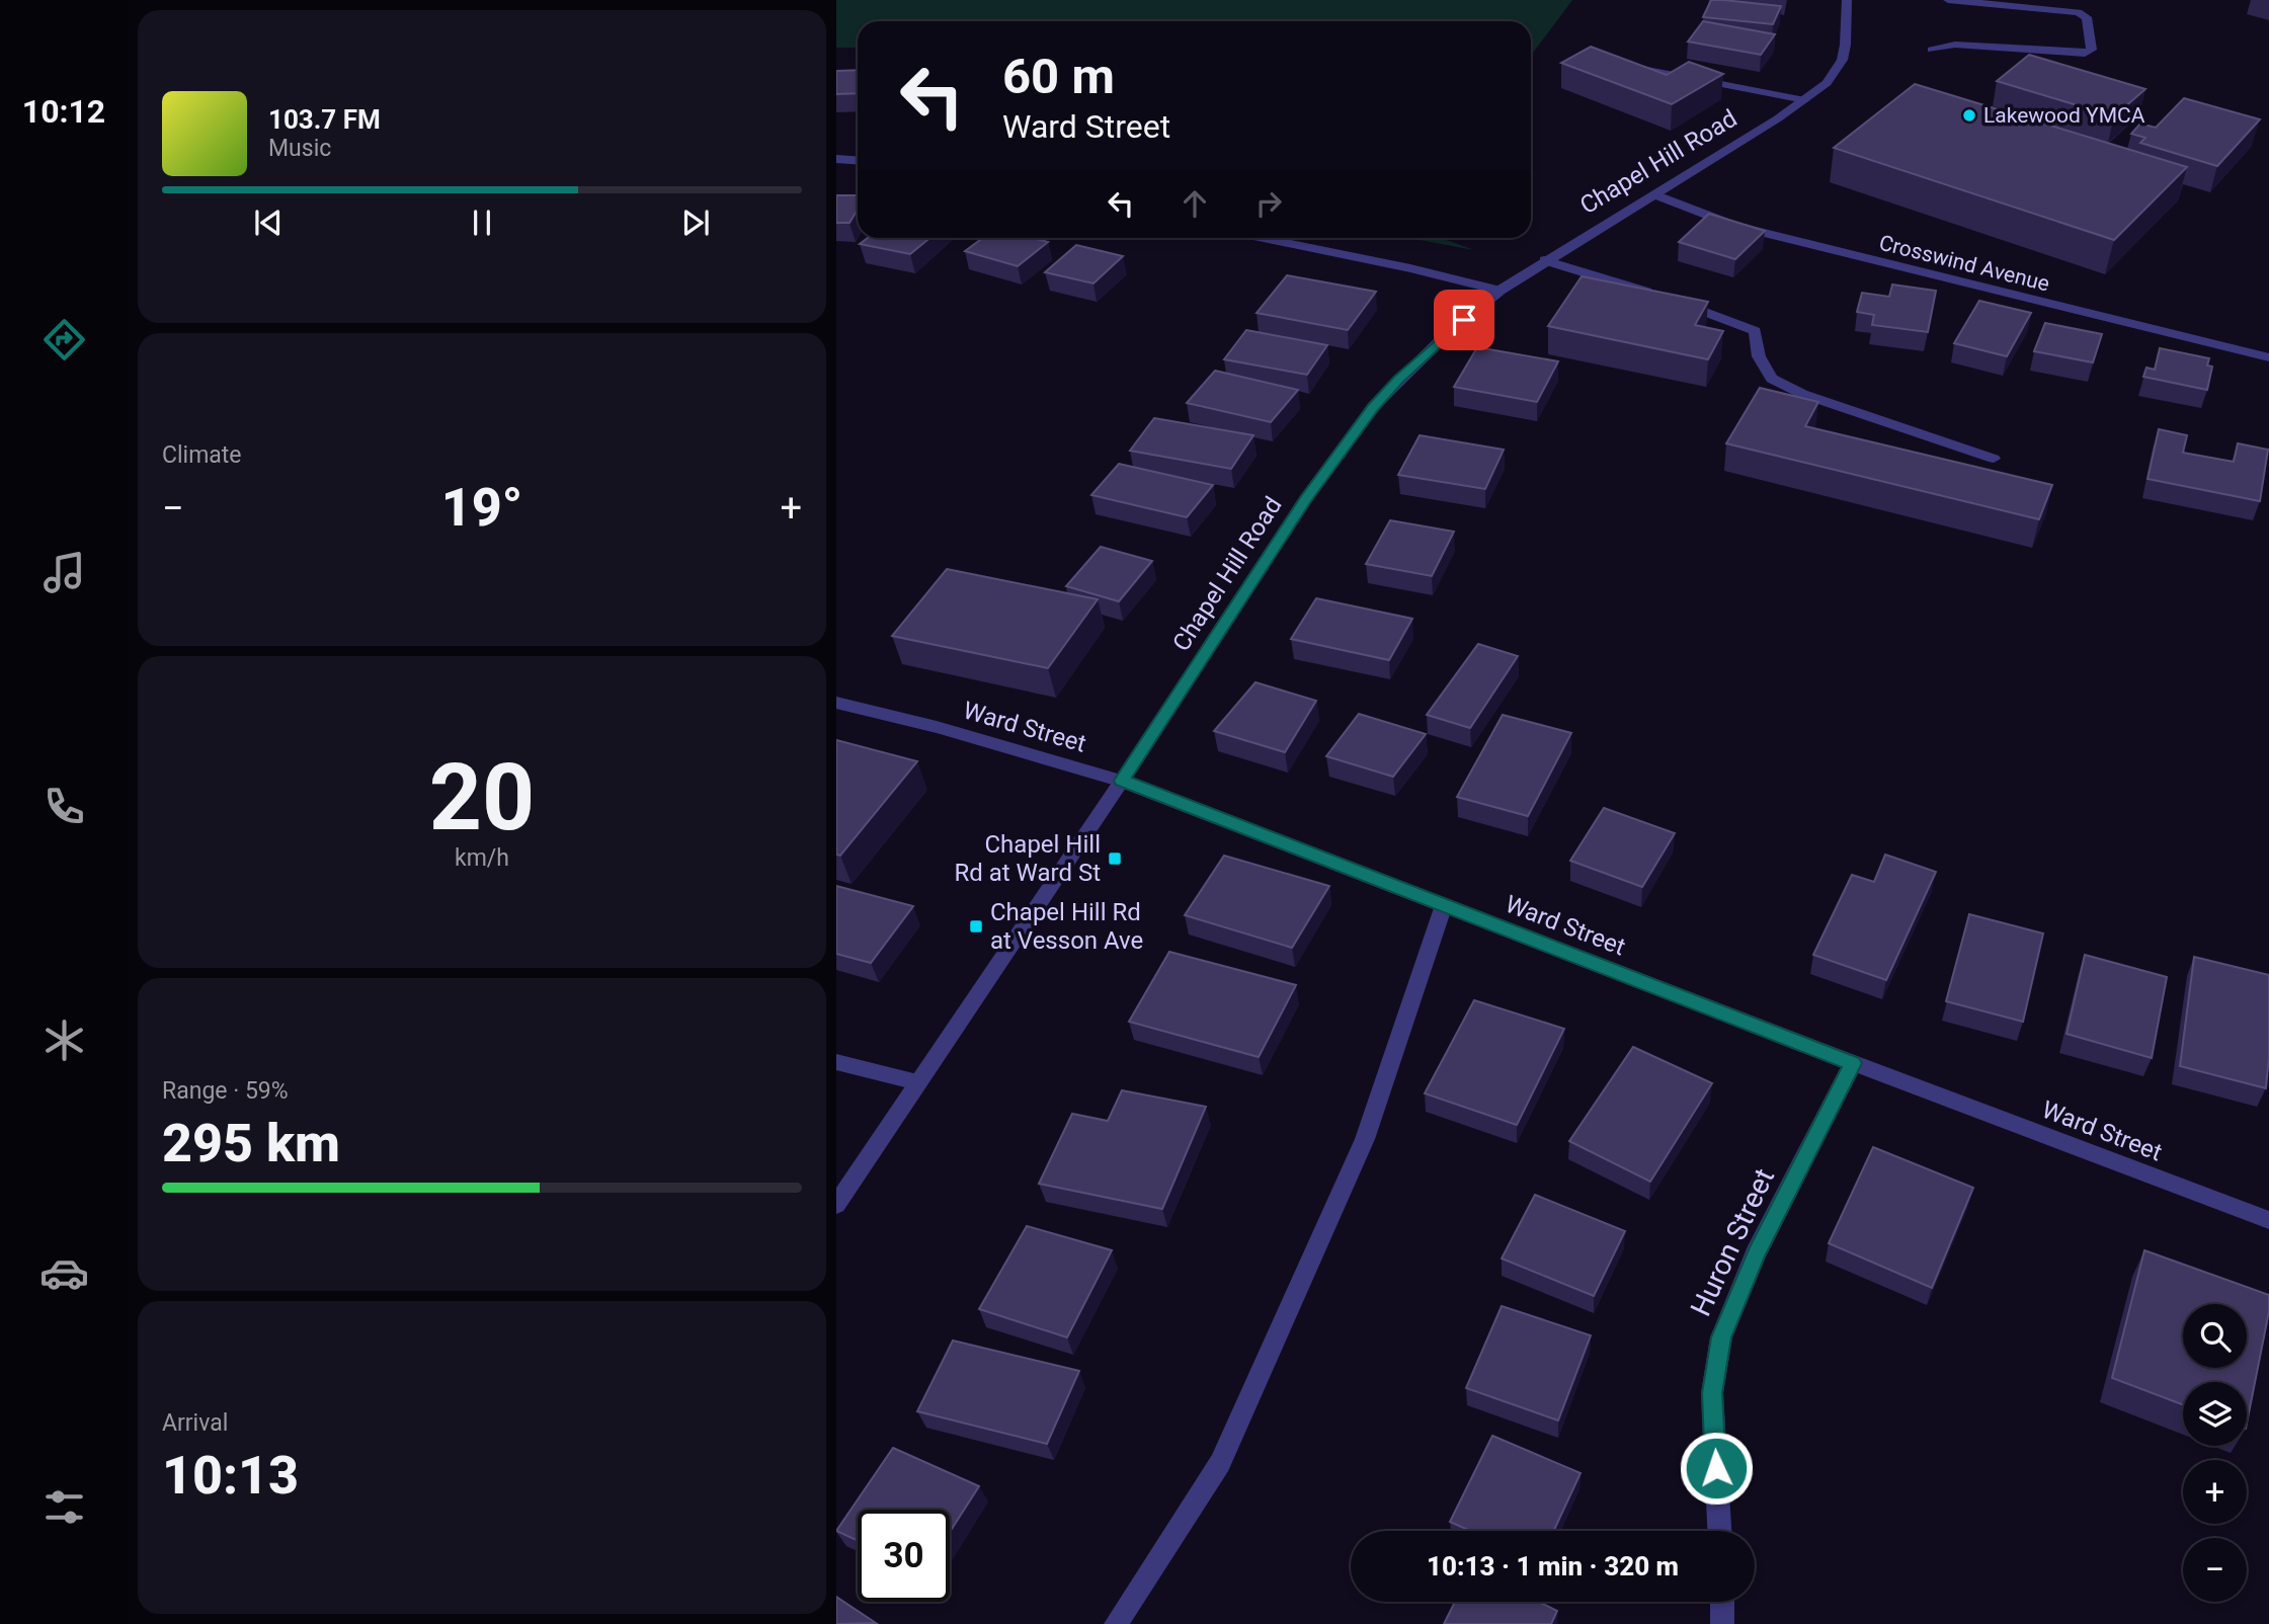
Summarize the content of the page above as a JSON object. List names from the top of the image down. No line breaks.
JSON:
{"streets":{"street":["Chapel Hill Road","Crosswind Avenue","Ward Street","Huron Street"]},"crossings":[["Chapel Hill Road","Crosswind Avenue"],["Chapel Hill Road","Ward Street"],["Ward Street","Huron Street"]],"places":{"other":["Lakewood YMCA"],"transit":["Chapel Hill Rd at Ward St","Chapel Hill Rd at Vesson Ave"]},"page":{"tabs":"10:12","turn":["60 m","Ward Street"],"song":["103.7 FM","Music"],"tile":["Climate",["20","km/h"],["Range · 59%","295 km"],["Arrival","10:13"]],"heat":["−","19°","+"],"map_buttons":["+","−"],"limit":"30","trip":"10:13 · 1 min · 320 m"}}
